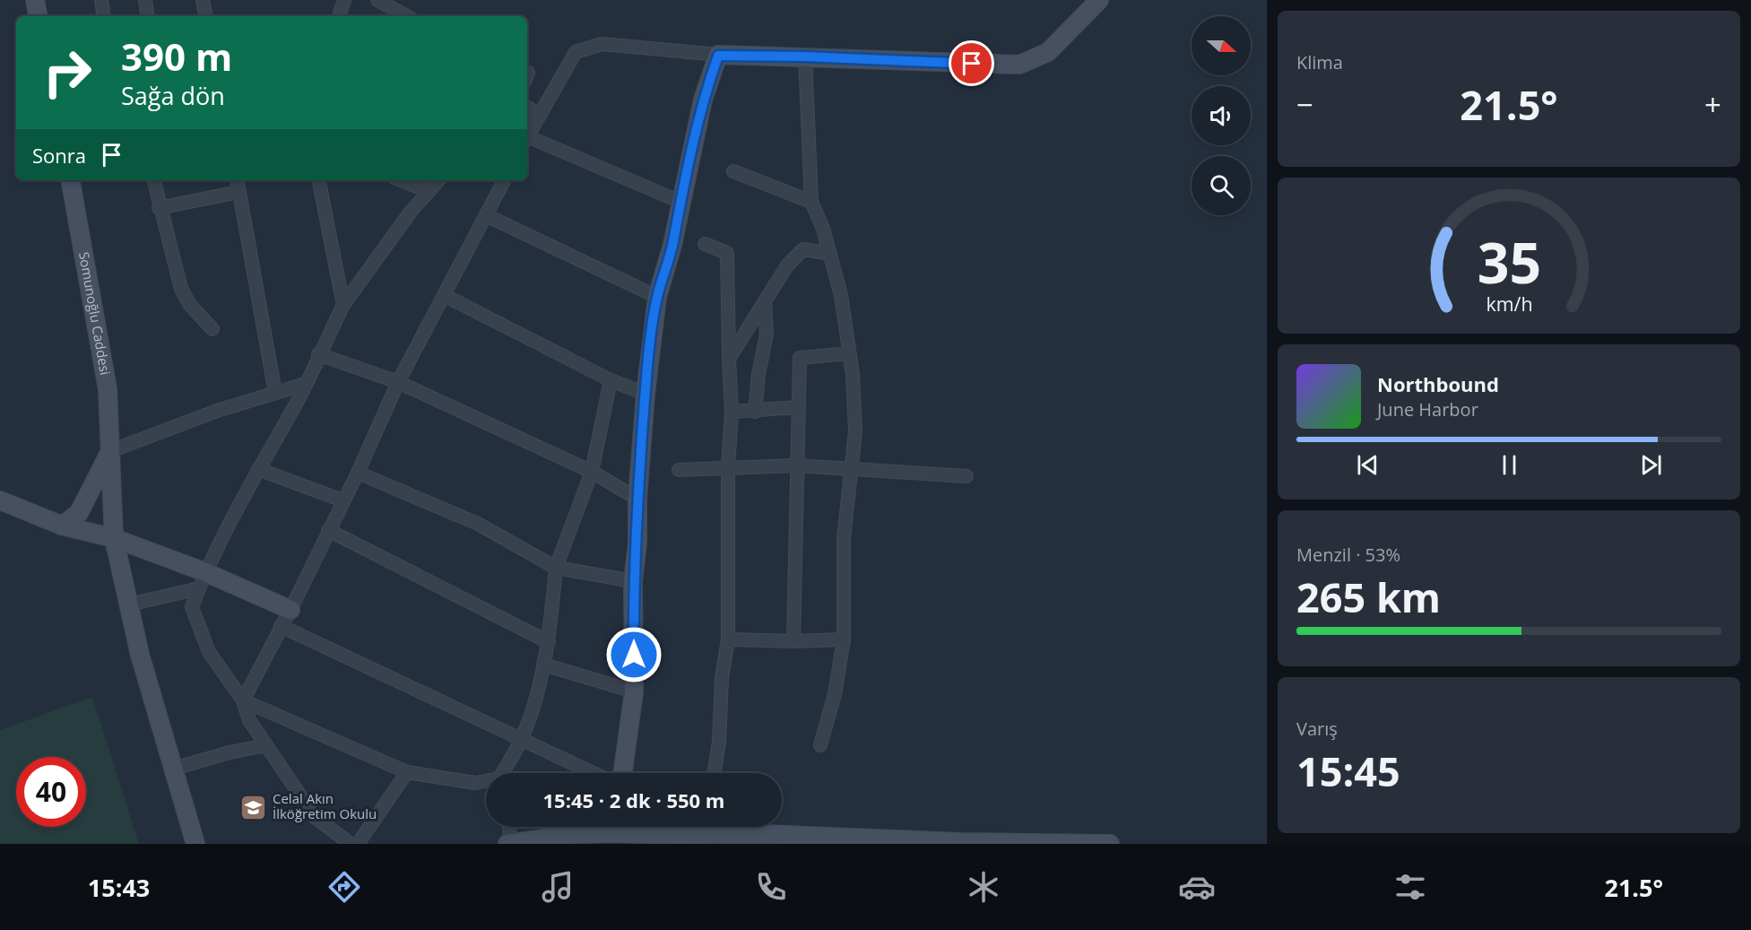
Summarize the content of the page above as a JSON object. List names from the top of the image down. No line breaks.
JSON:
{"streets":{"main road":["Somunoğlu Caddesi"]},"places":{"school or university":["Celal Akın İlköğretim Okulu"]},"north":"right","page":{"tile":["Klima",["Menzil · 53%","265 km"],["Varış","15:45"]],"turn":["390 m","Sağa dön"],"heat":["−","21.5°","+"],"then":"Sonra","song":["Northbound","June Harbor"],"limit":"40","trip":"15:45 · 2 dk · 550 m","tabs":["15:43","21.5°"],"gauge":["35","km/h"]}}
